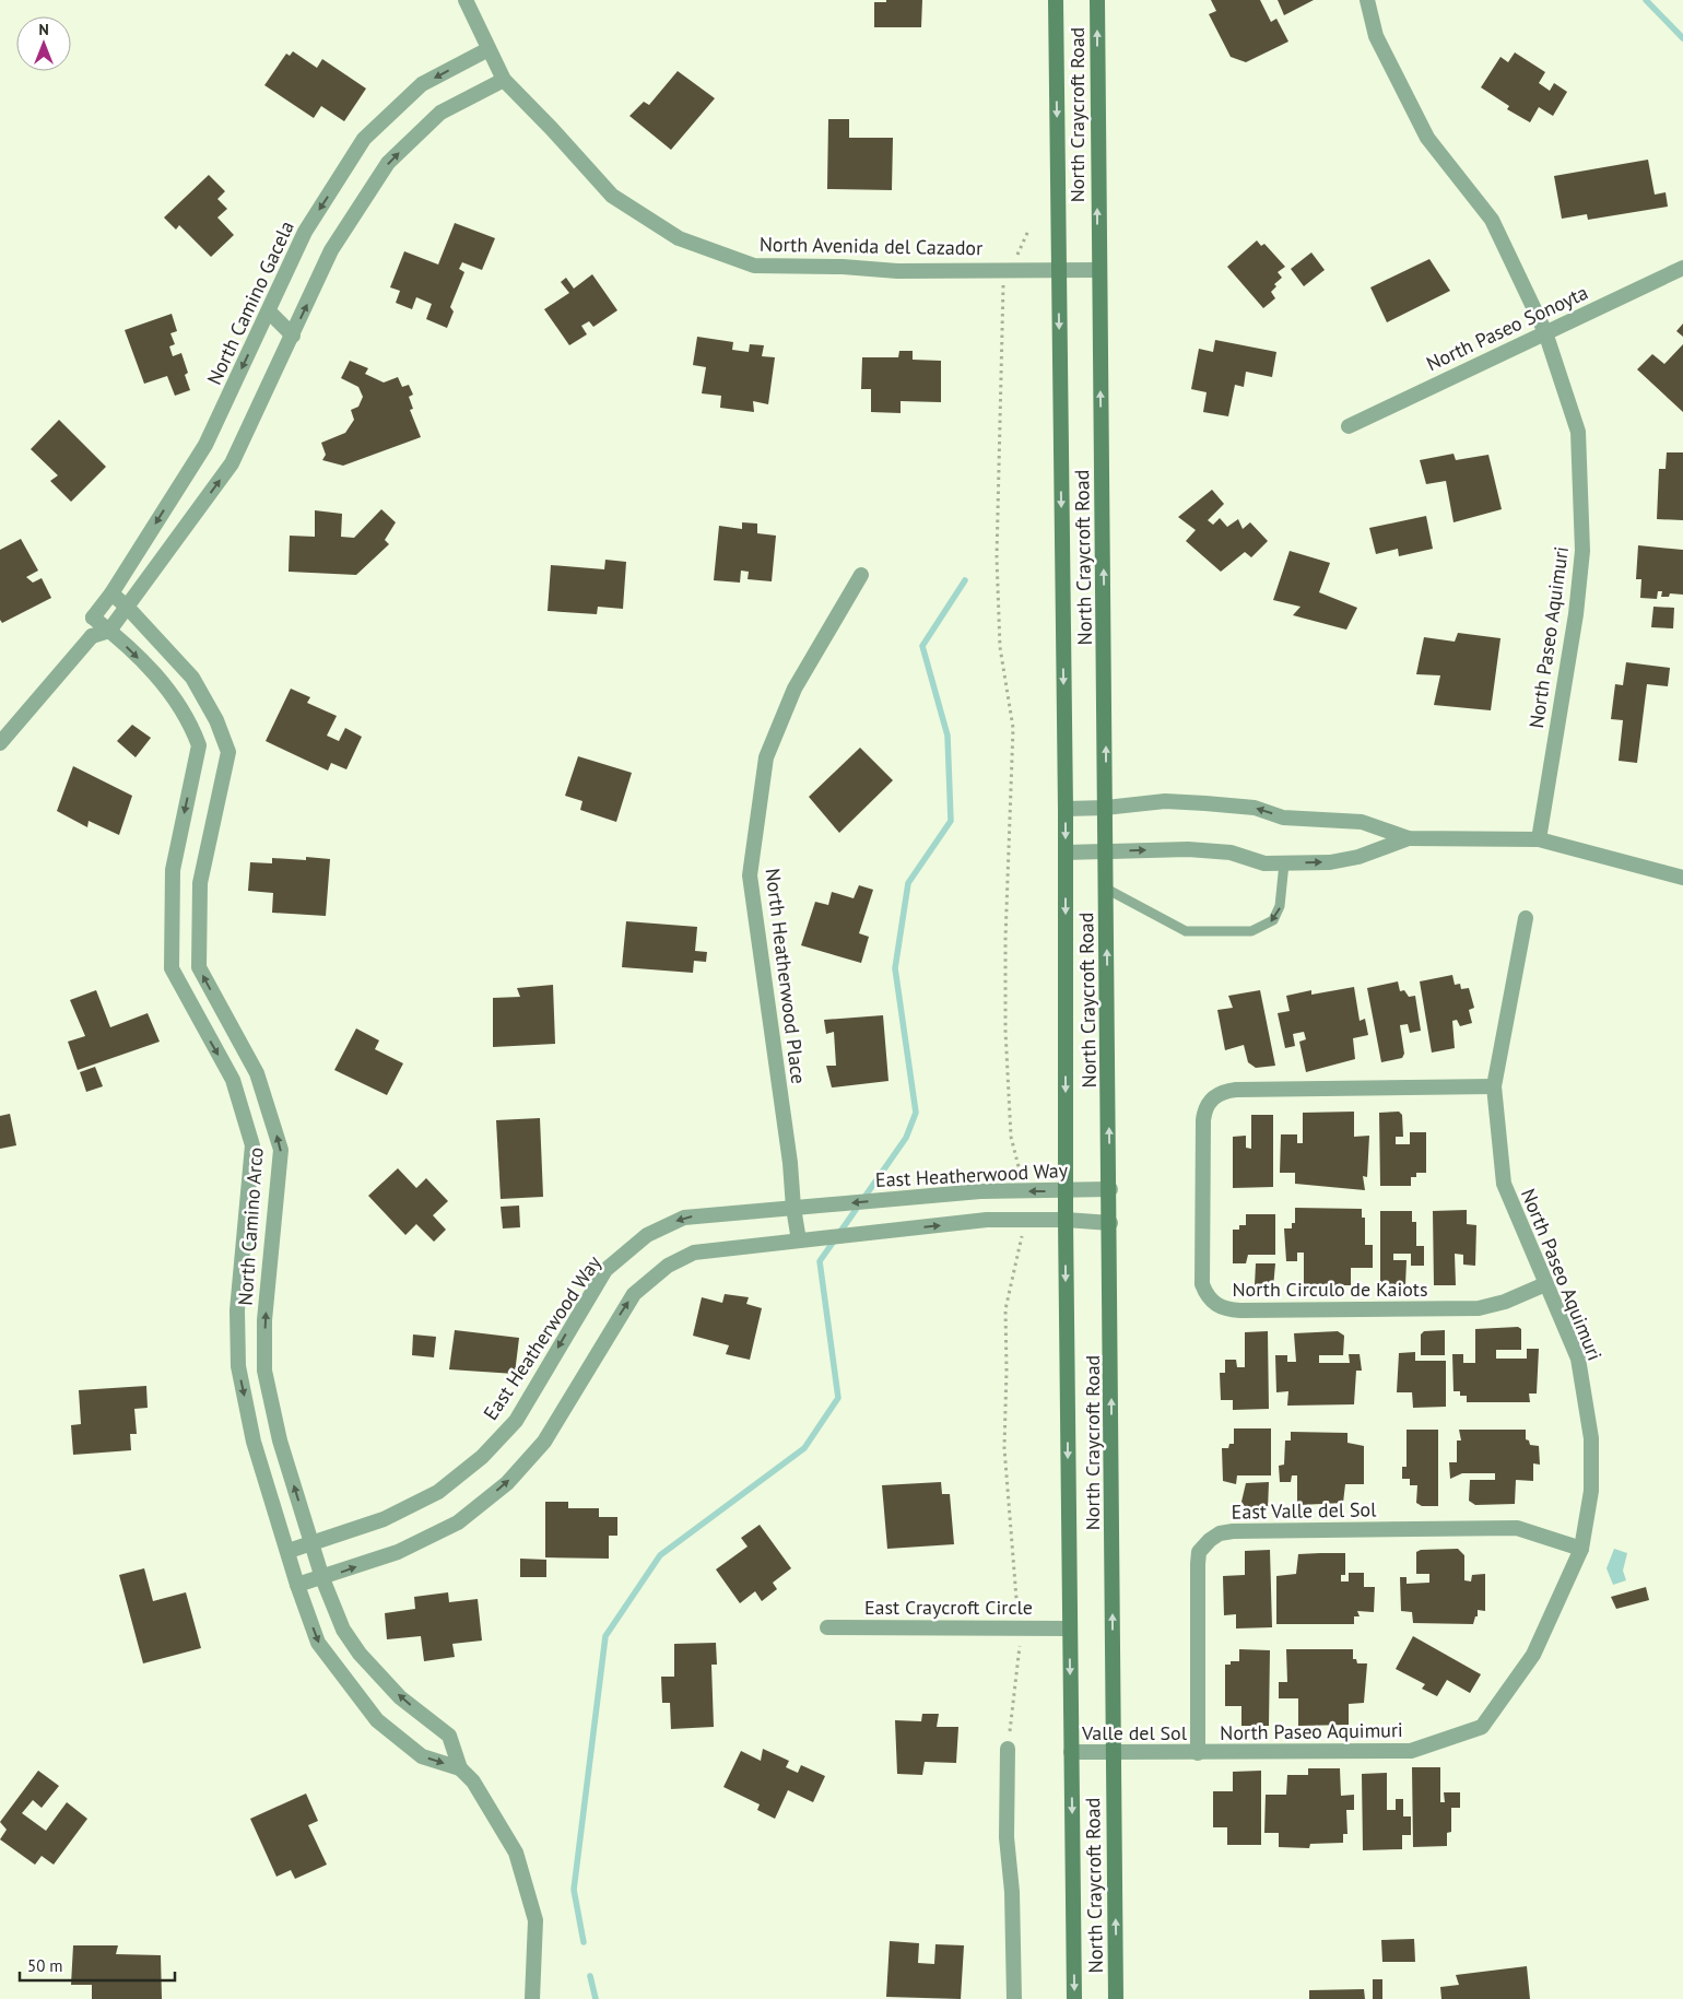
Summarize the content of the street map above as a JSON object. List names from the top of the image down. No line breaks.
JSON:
{"streets":{"main road":["North Craycroft Road"],"street":["North Avenida del Cazador","North Camino Gacela","North Paseo Sonoyta","North Paseo Aquimuri","North Heatherwood Place","East Heatherwood Way","North Camino Arco","North Circulo de Kaiots","East Valle del Sol","East Craycroft Circle","Valle del Sol"]},"crossings":[["North Craycroft Road","North Avenida del Cazador"],["North Craycroft Road","East Heatherwood Way"],["North Craycroft Road","East Craycroft Circle"],["North Craycroft Road","Valle del Sol"],["North Avenida del Cazador","North Camino Gacela"],["North Camino Gacela","North Camino Arco"],["North Paseo Sonoyta","North Paseo Aquimuri"],["North Paseo Aquimuri","North Circulo de Kaiots"],["North Paseo Aquimuri","East Valle del Sol"],["North Paseo Aquimuri","Valle del Sol"],["North Heatherwood Place","East Heatherwood Way"],["East Heatherwood Way","North Camino Arco"],["East Valle del Sol","Valle del Sol"]],"scale_bar":"50 m","north":"top"}
